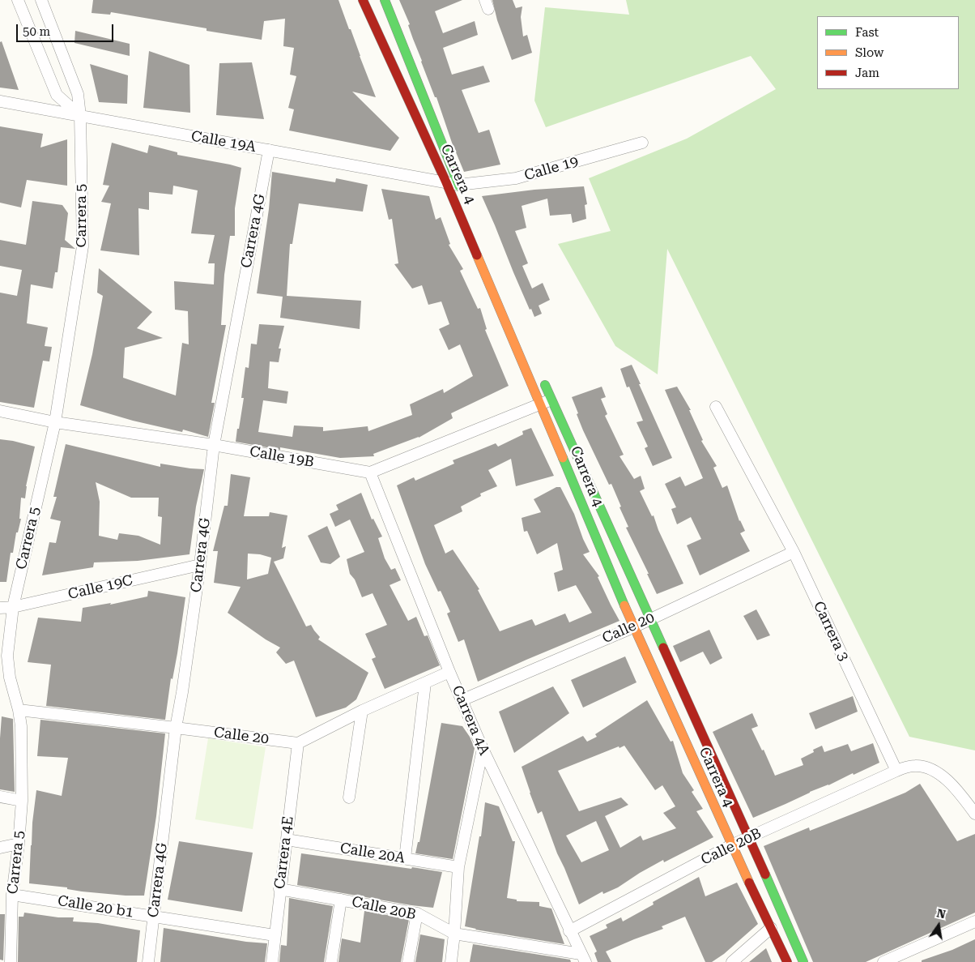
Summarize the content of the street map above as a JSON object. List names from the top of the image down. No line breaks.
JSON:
{"streets":{"main road":["Carrera 4"],"street":["Calle 19A","Calle 19","Carrera 5","Carrera 4G","Calle 19B","Calle 19C","Calle 20","Carrera 3","Carrera 4A","Calle 20B","Carrera 4E","Calle 20A","Calle 20 b1"]},"crossings":[["Calle 19A","Calle 19"],["Calle 19A","Carrera 4"],["Calle 19A","Carrera 5"],["Calle 19A","Carrera 4G"],["Calle 19","Carrera 4"],["Carrera 4","Calle 20"],["Carrera 4","Calle 20B"],["Carrera 5","Calle 19B"],["Carrera 5","Calle 19C"],["Carrera 5","Calle 20"],["Carrera 5","Calle 20 b1"],["Carrera 4G","Calle 19B"],["Carrera 4G","Calle 19C"],["Carrera 4G","Calle 20"],["Carrera 4G","Calle 20 b1"],["Calle 19B","Carrera 4A"],["Calle 20","Carrera 3"],["Calle 20","Carrera 4A"],["Calle 20","Carrera 4E"],["Carrera 3","Calle 20B"],["Carrera 4A","Calle 20B"],["Calle 20B","Carrera 4E"],["Carrera 4E","Calle 20A"],["Carrera 4E","Calle 20 b1"]],"legend":["Fast","Slow","Jam"],"scale_bar":"50 m","north":"top"}
